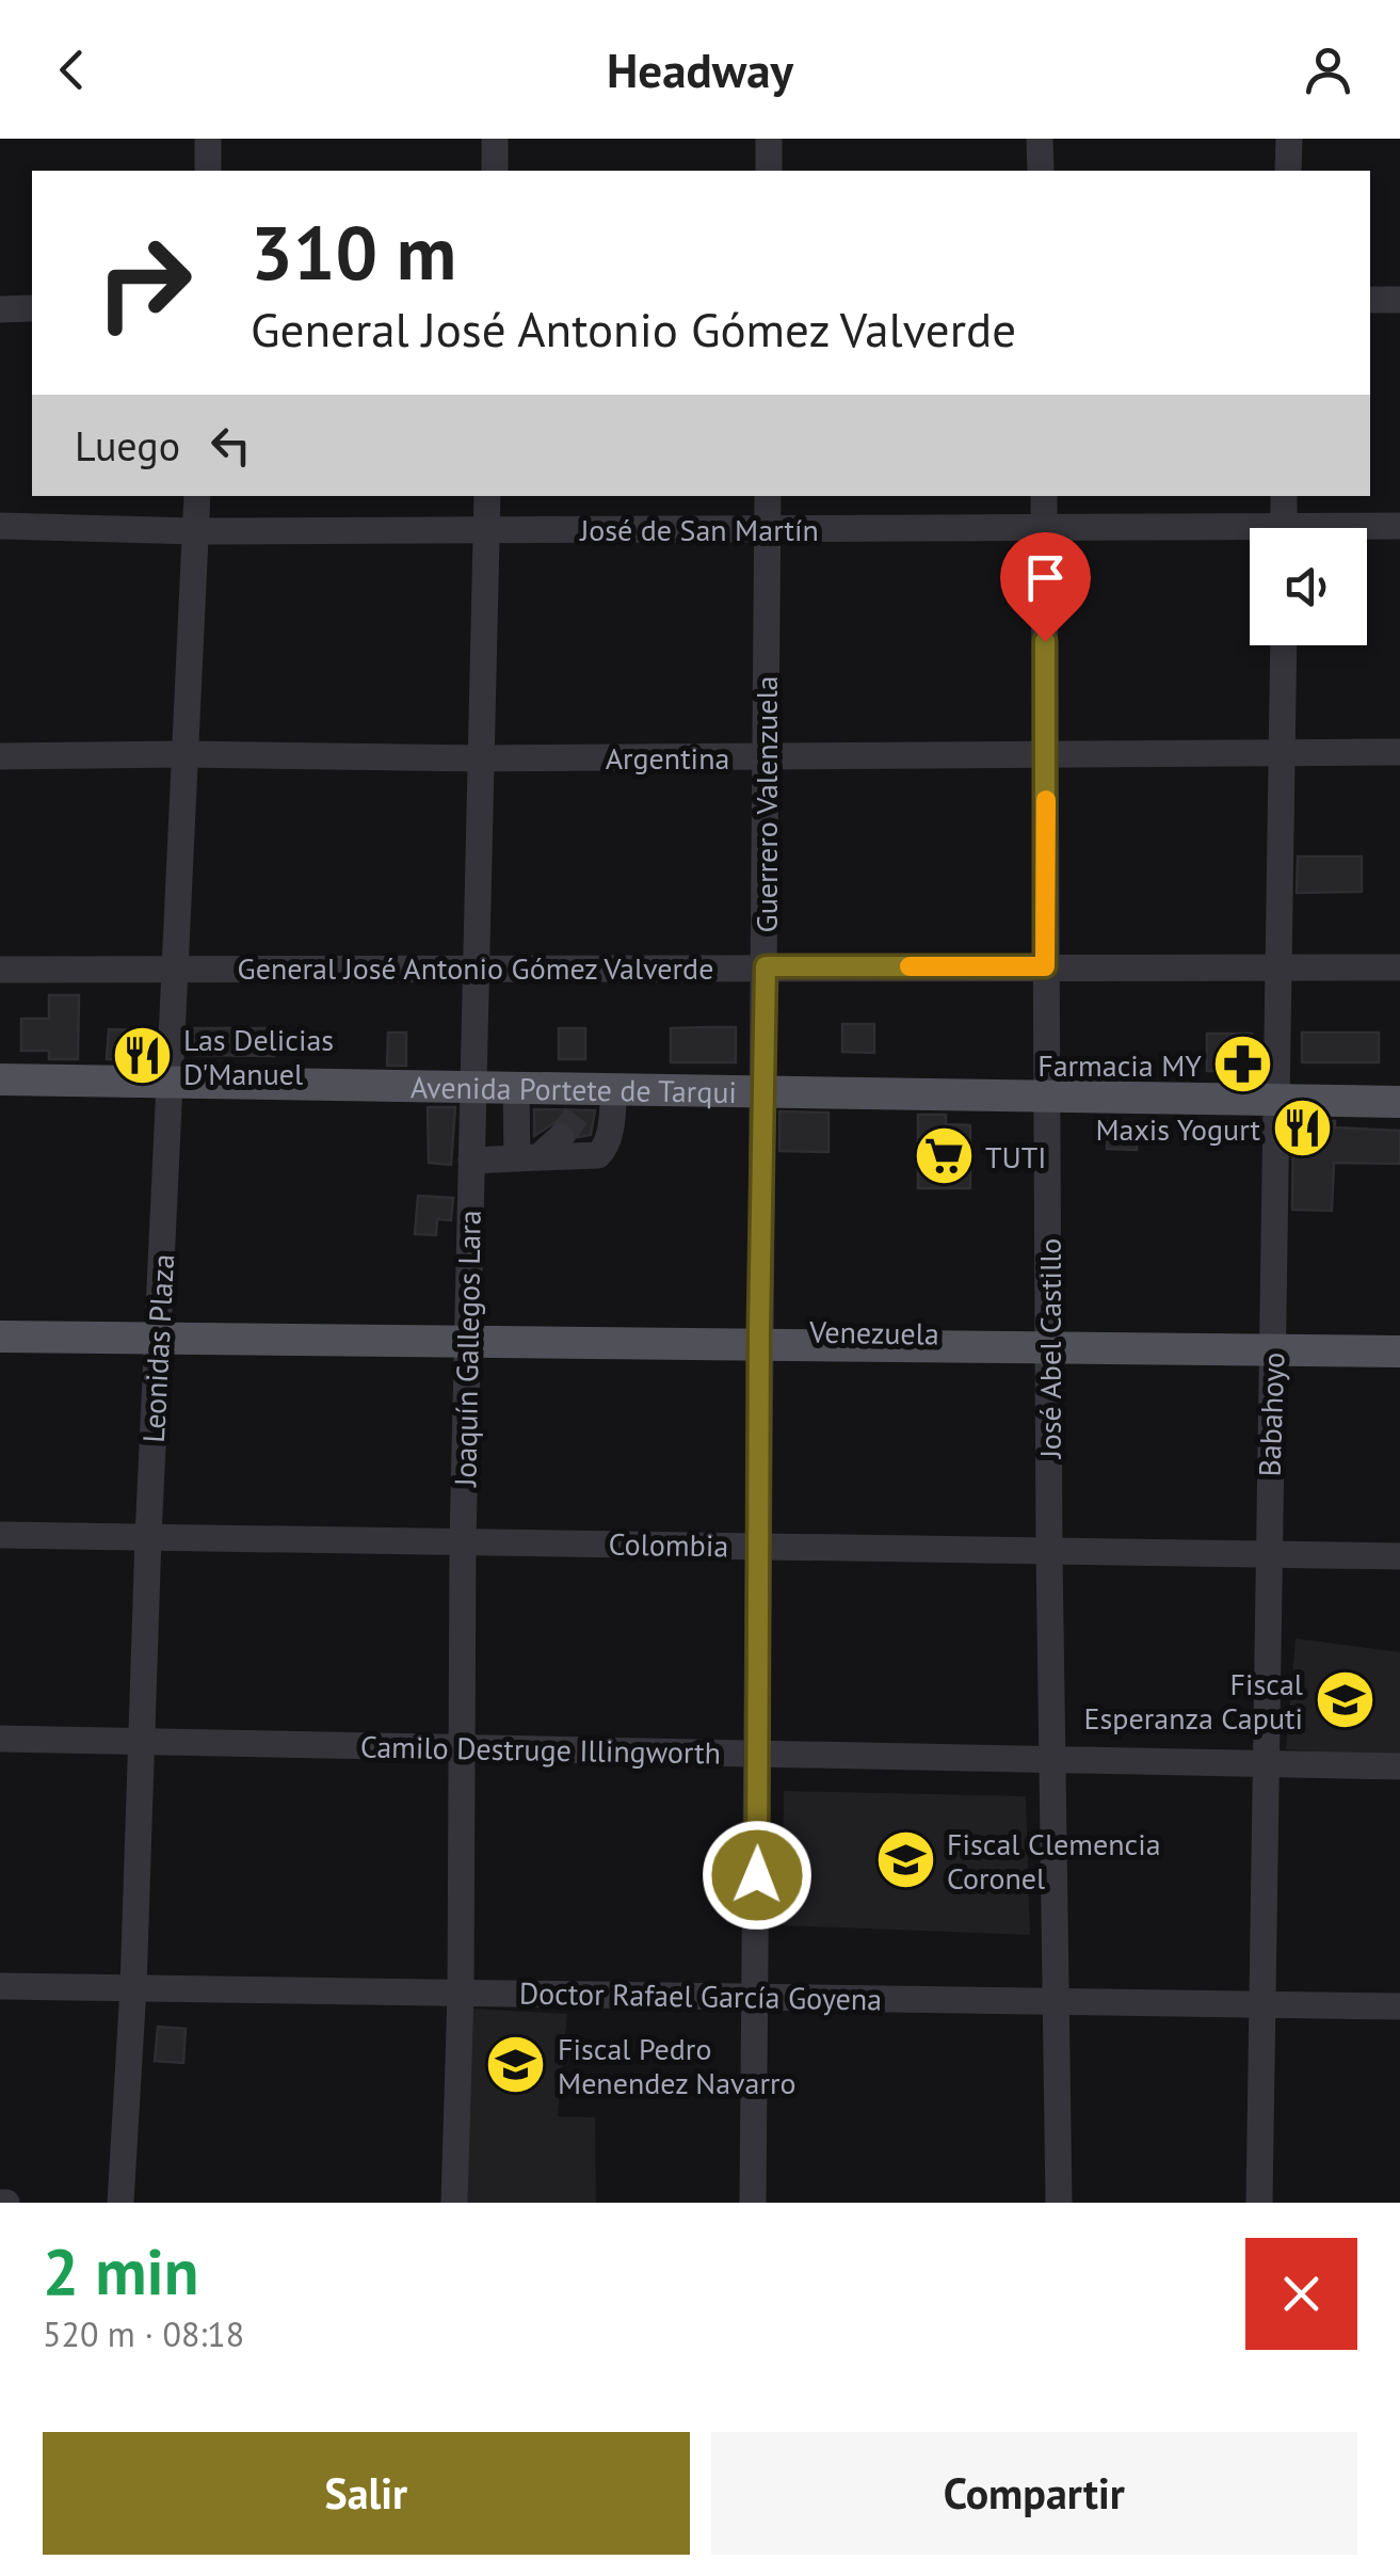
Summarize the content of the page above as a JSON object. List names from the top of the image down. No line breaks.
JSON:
{"streets":{"main road":["Avenida Portete de Tarqui","Venezuela"],"street":["José de San Martín","Argentina","Guerrero Valenzuela","General José Antonio Gómez Valverde","Leonidas Plaza","Joaquín Gallegos Lara","José Abel Castillo","Babahoyo","Colombia","Camilo Destruge Illingworth","Doctor Rafael García Goyena"]},"crossings":[["José de San Martín","Guerrero Valenzuela"],["José de San Martín","Leonidas Plaza"],["José de San Martín","Joaquín Gallegos Lara"],["José de San Martín","José Abel Castillo"],["Argentina","Guerrero Valenzuela"],["Argentina","Leonidas Plaza"],["Argentina","Joaquín Gallegos Lara"],["Argentina","José Abel Castillo"],["Argentina","Babahoyo"],["Guerrero Valenzuela","General José Antonio Gómez Valverde"],["Guerrero Valenzuela","Avenida Portete de Tarqui"],["Guerrero Valenzuela","Venezuela"],["Guerrero Valenzuela","Colombia"],["Guerrero Valenzuela","Camilo Destruge Illingworth"],["Guerrero Valenzuela","Doctor Rafael García Goyena"],["General José Antonio Gómez Valverde","Leonidas Plaza"],["General José Antonio Gómez Valverde","Joaquín Gallegos Lara"],["General José Antonio Gómez Valverde","José Abel Castillo"],["General José Antonio Gómez Valverde","Babahoyo"],["Avenida Portete de Tarqui","Leonidas Plaza"],["Avenida Portete de Tarqui","Joaquín Gallegos Lara"],["Avenida Portete de Tarqui","José Abel Castillo"],["Avenida Portete de Tarqui","Babahoyo"],["Venezuela","Leonidas Plaza"],["Venezuela","Joaquín Gallegos Lara"],["Venezuela","José Abel Castillo"],["Venezuela","Babahoyo"],["Leonidas Plaza","Colombia"],["Leonidas Plaza","Camilo Destruge Illingworth"],["Leonidas Plaza","Doctor Rafael García Goyena"],["Joaquín Gallegos Lara","Colombia"],["Joaquín Gallegos Lara","Camilo Destruge Illingworth"],["Joaquín Gallegos Lara","Doctor Rafael García Goyena"],["José Abel Castillo","Colombia"],["José Abel Castillo","Camilo Destruge Illingworth"],["José Abel Castillo","Doctor Rafael García Goyena"],["Babahoyo","Colombia"],["Babahoyo","Camilo Destruge Illingworth"],["Babahoyo","Doctor Rafael García Goyena"]],"places":{"restaurant":["Las Delicias D'Manuel","Maxis Yogurt"],"pharmacy":["Farmacia MY"],"supermarket":["TUTI"],"school or university":["Fiscal Esperanza Caputi","Fiscal Clemencia Coronel","Fiscal Pedro Menendez Navarro"]},"page":{"header":"Headway","turn":["310 m","General José Antonio Gómez Valverde"],"then":"Luego","heading":["2 min","520 m · 08:18"],"buttons":["Salir","Compartir"]}}
